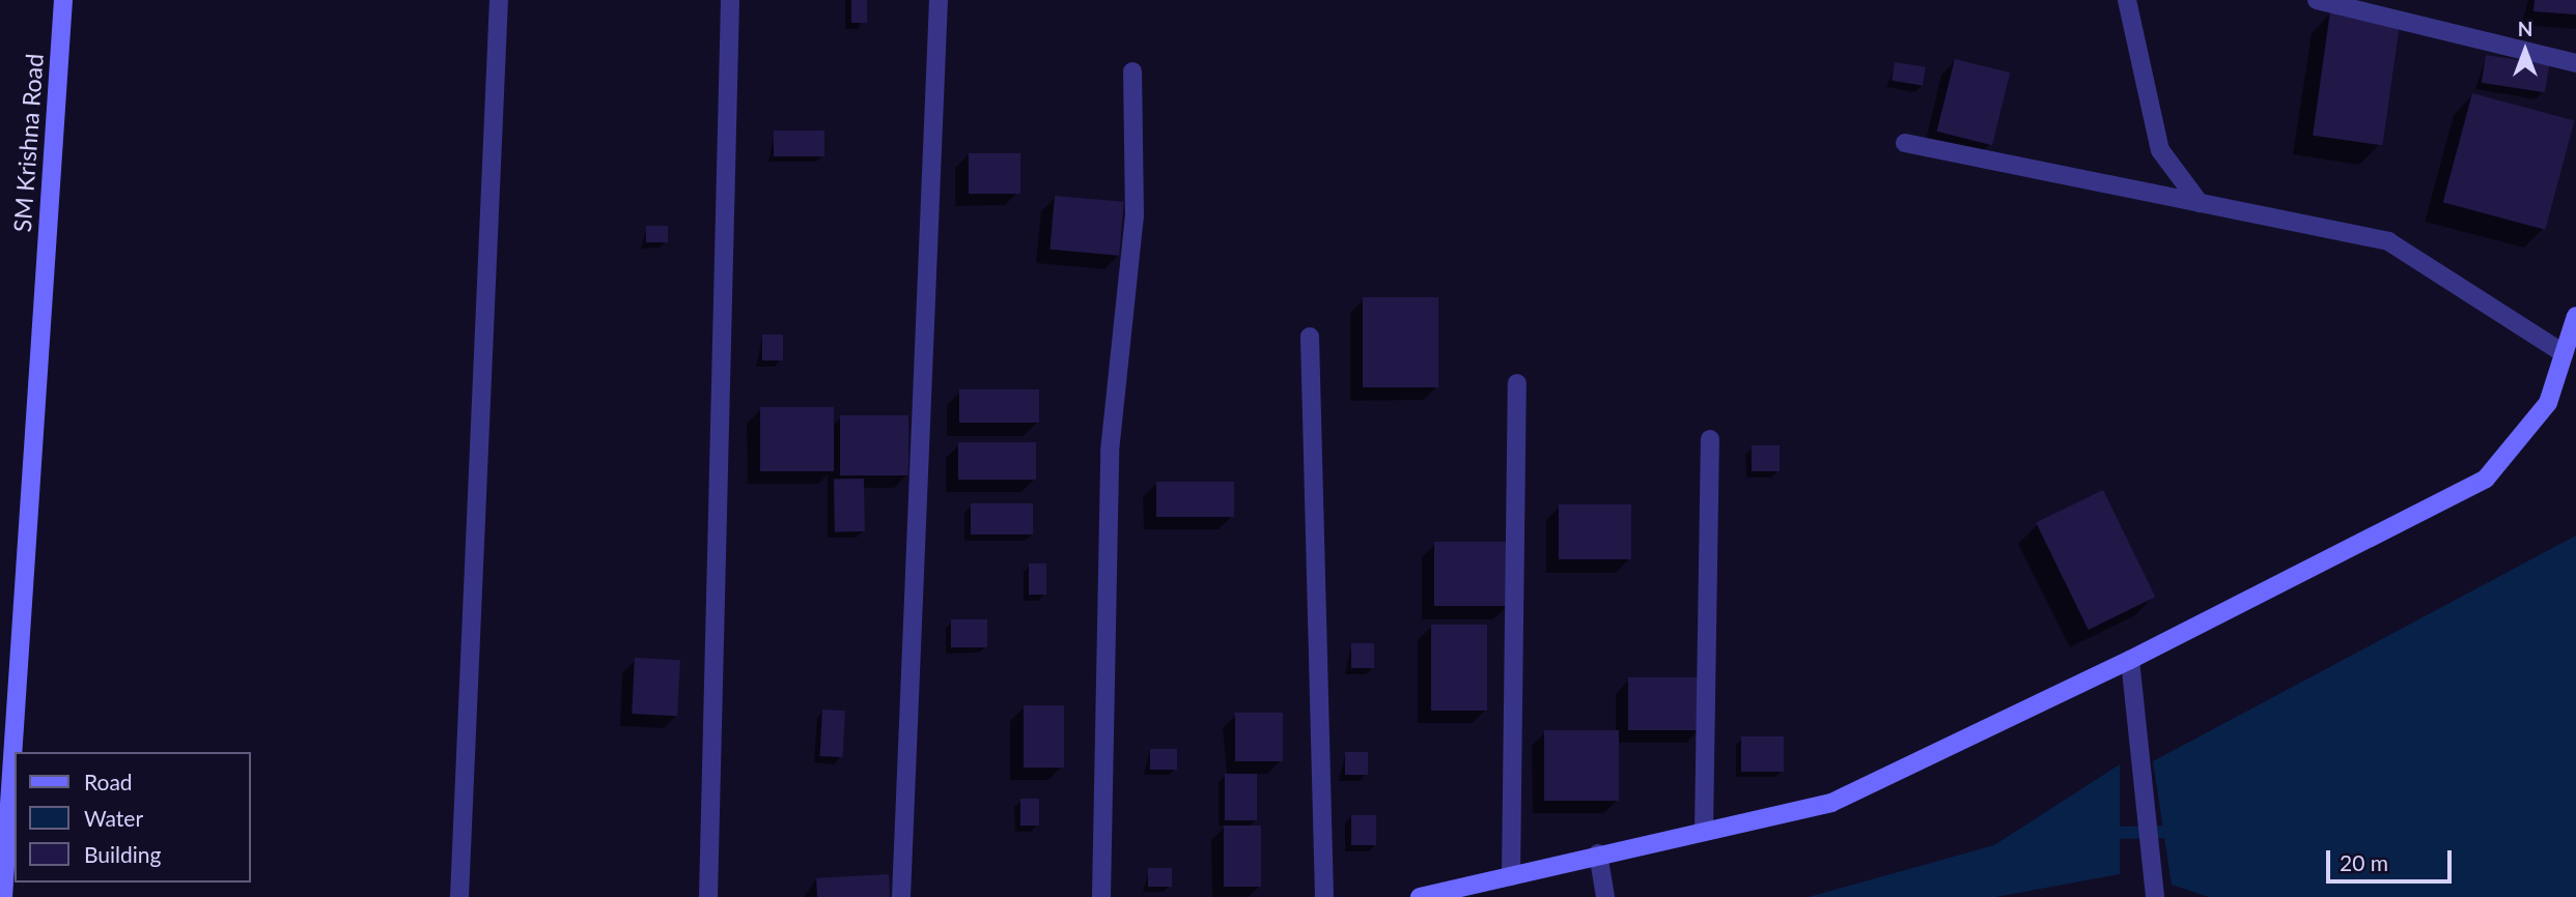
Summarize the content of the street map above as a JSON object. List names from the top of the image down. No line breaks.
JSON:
{"streets":{"street":["SM Krishna Road"]},"legend":["Road","Water","Building"],"scale_bar":"20 m","north":"top"}
